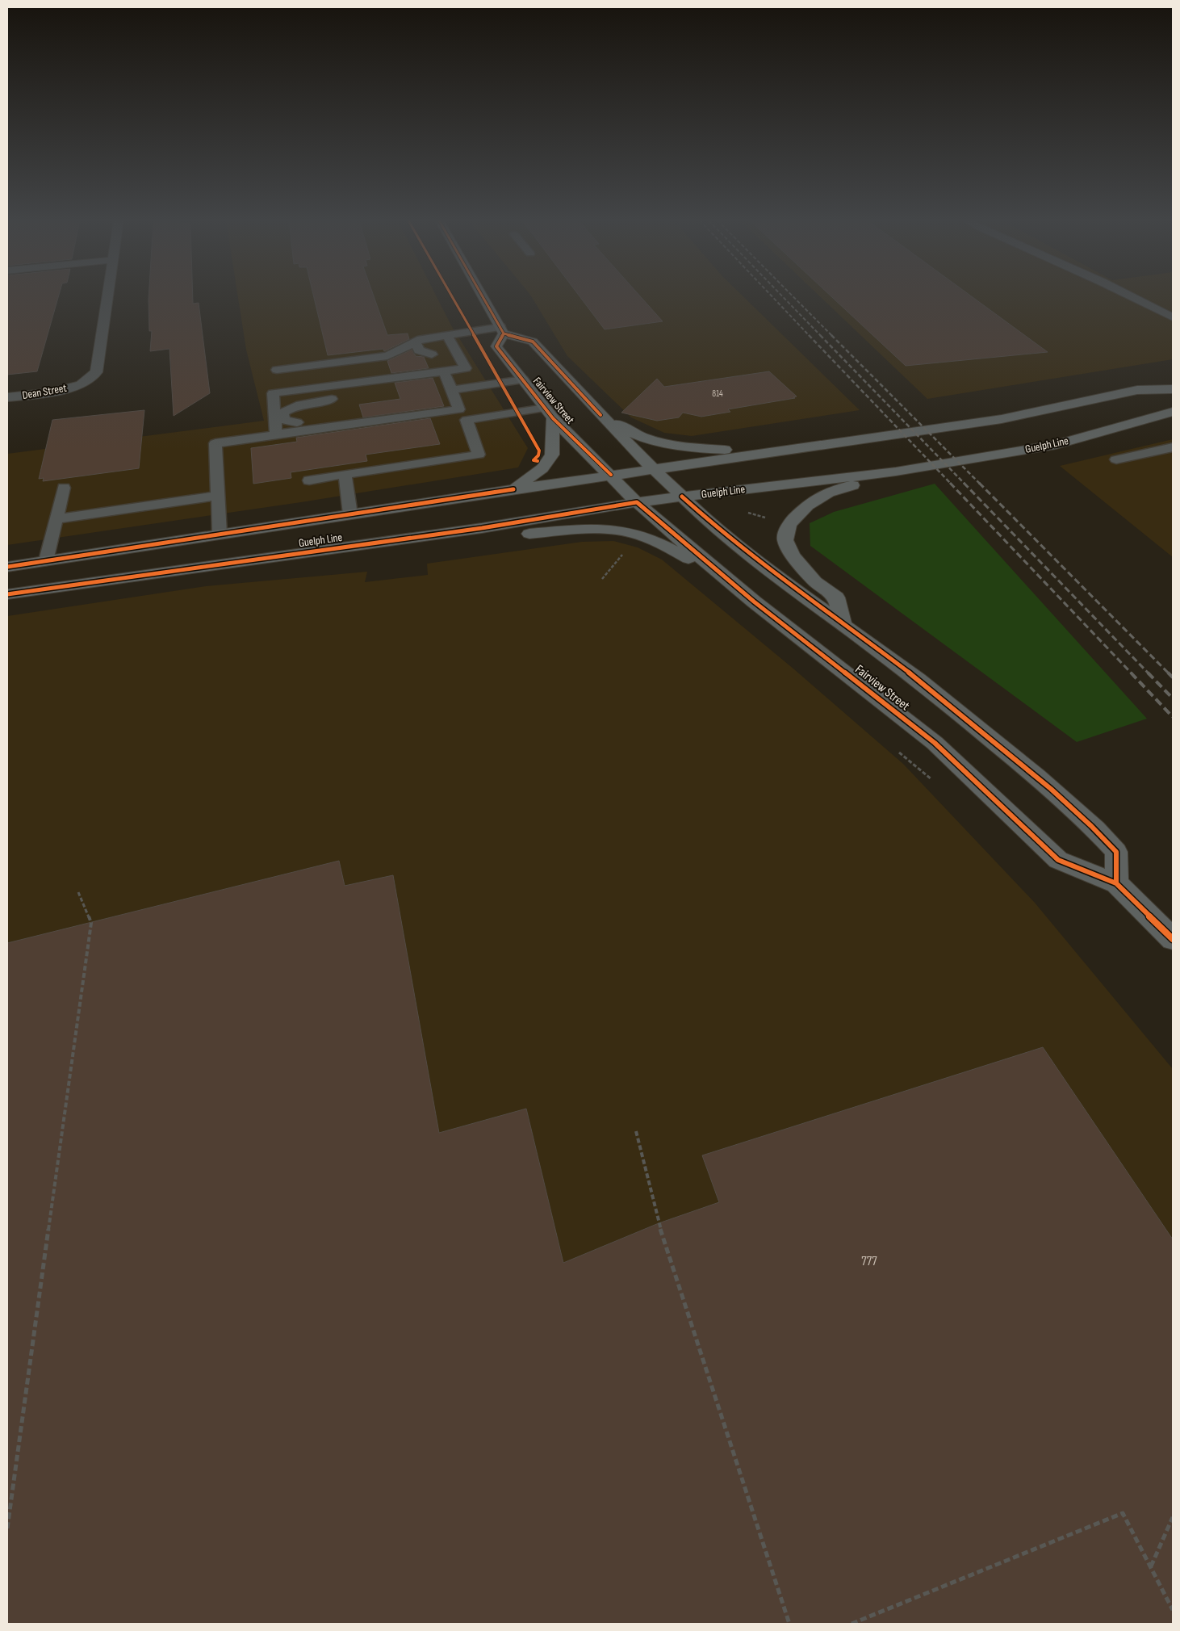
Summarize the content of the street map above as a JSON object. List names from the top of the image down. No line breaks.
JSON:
{"streets":{"main road":["Fairview Street","Guelph Line"],"street":["Dean Street"]},"crossings":[["Fairview Street","Guelph Line"]],"house_numbers":["814","777"]}
